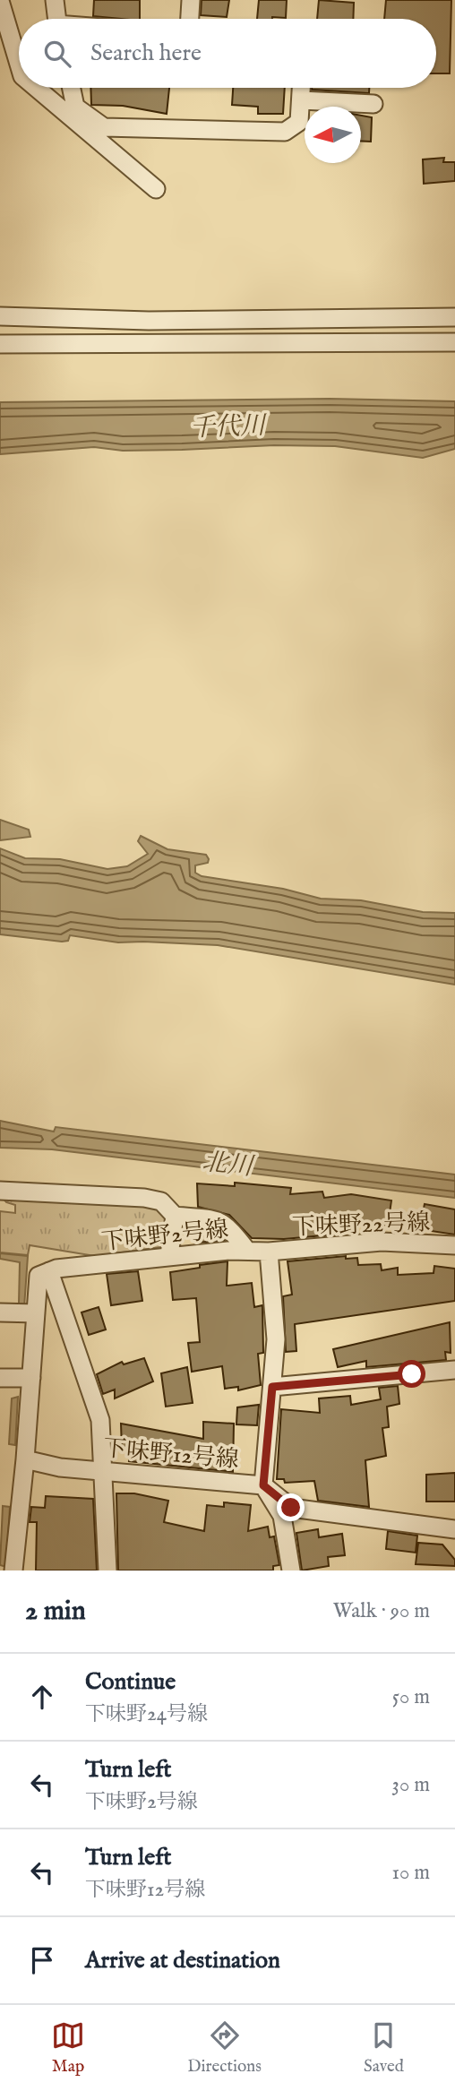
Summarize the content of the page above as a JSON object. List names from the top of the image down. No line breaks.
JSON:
{"streets":{"street":["下味野22号線","下味野2号線","下味野12号線"]},"crossings":[["下味野22号線","下味野2号線"]],"water":["千代川","北川"],"north":"left","page":{"search":"Search here","heading":["2 min","Walk · 90 m"],"list":[["Continue","下味野24号線","50 m"],["Turn left","下味野2号線","30 m"],["Turn left","下味野12号線","10 m"],"Arrive at destination"],"nav":["Map","Directions","Saved"]}}
